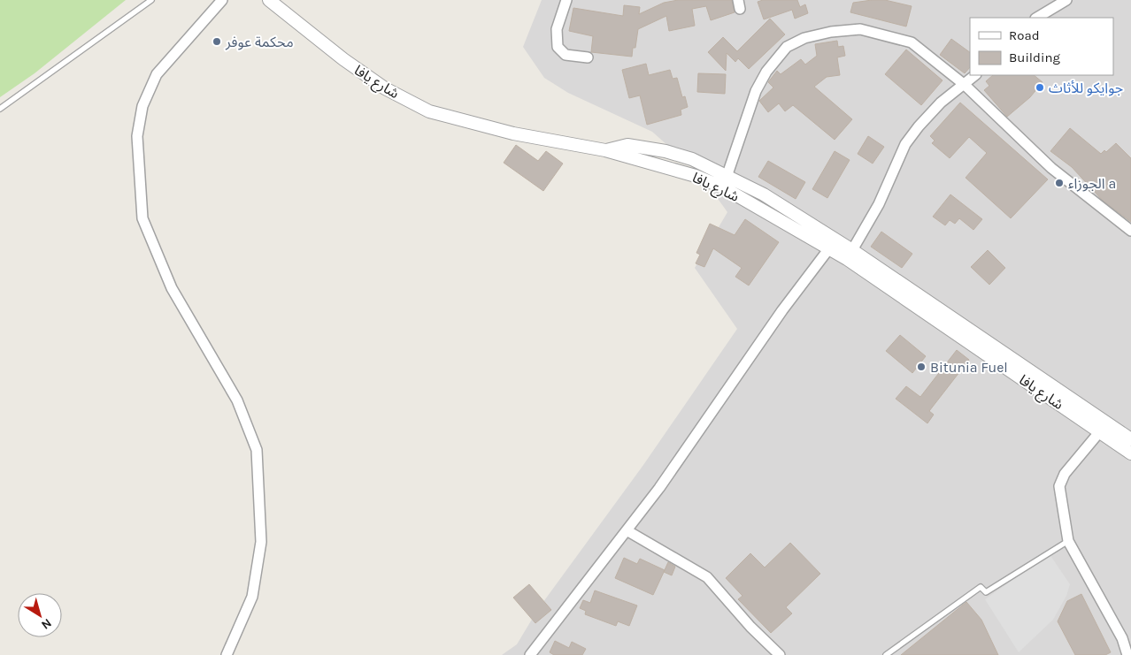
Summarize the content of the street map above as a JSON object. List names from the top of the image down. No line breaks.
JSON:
{"streets":{"street":["شارع يافا"]},"places":["محكمة عوفر","جوايكو للأثاث","الجوزاء a","Bitunia Fuel"],"legend":["Road","Building"],"north":"bottom right"}
